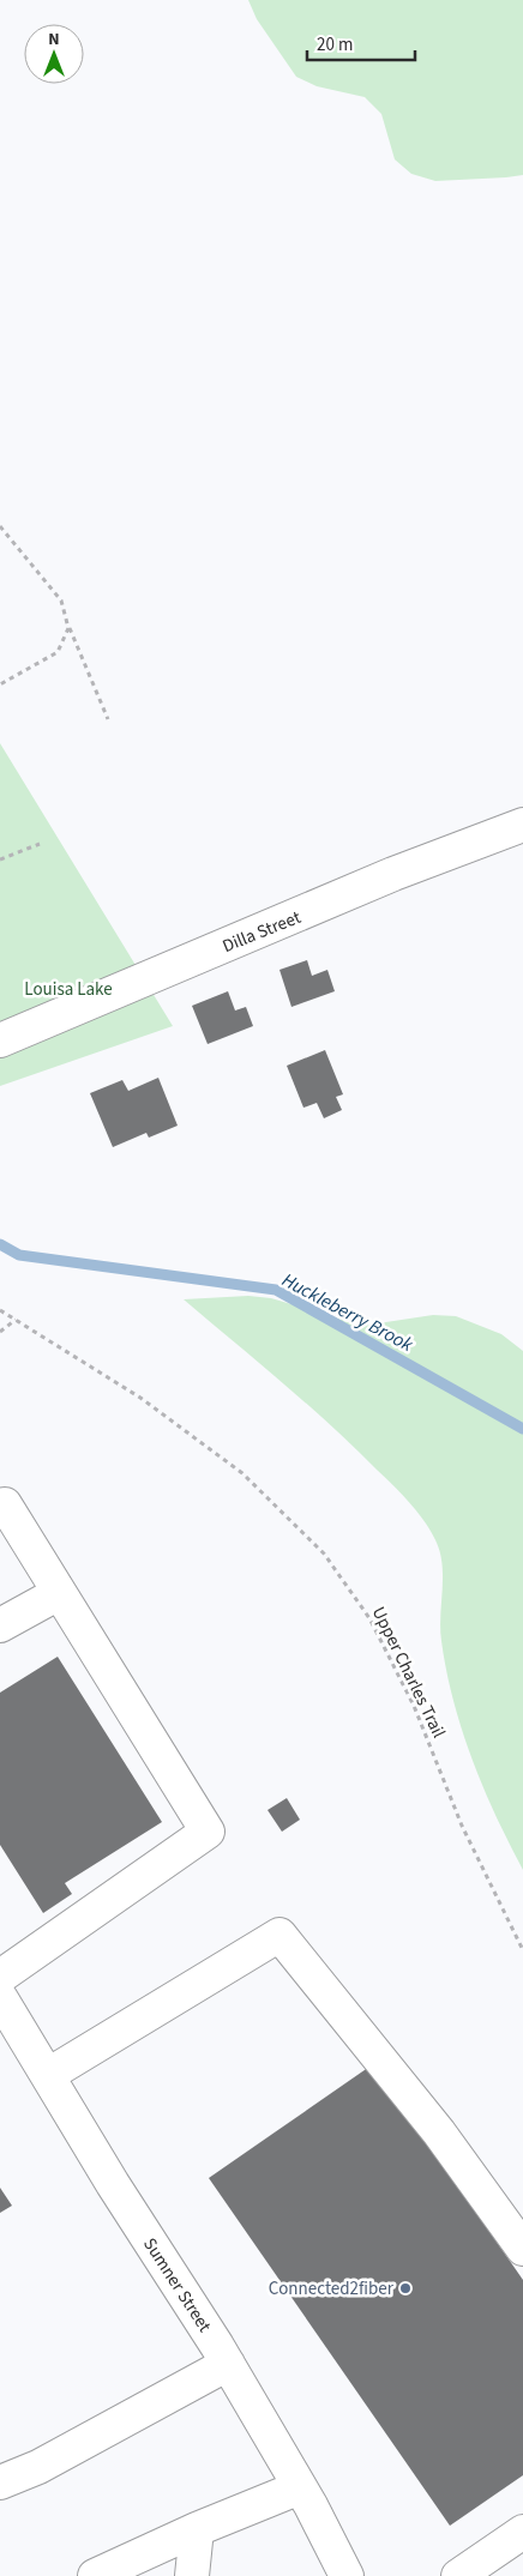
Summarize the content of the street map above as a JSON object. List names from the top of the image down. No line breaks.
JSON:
{"streets":{"street":["Dilla Street","Sumner Street"],"path":["Upper Charles Trail"]},"water":["Huckleberry Brook"],"parks":["Louisa Lake"],"places":["Connected2fiber"],"scale_bar":"20 m","north":"top"}
